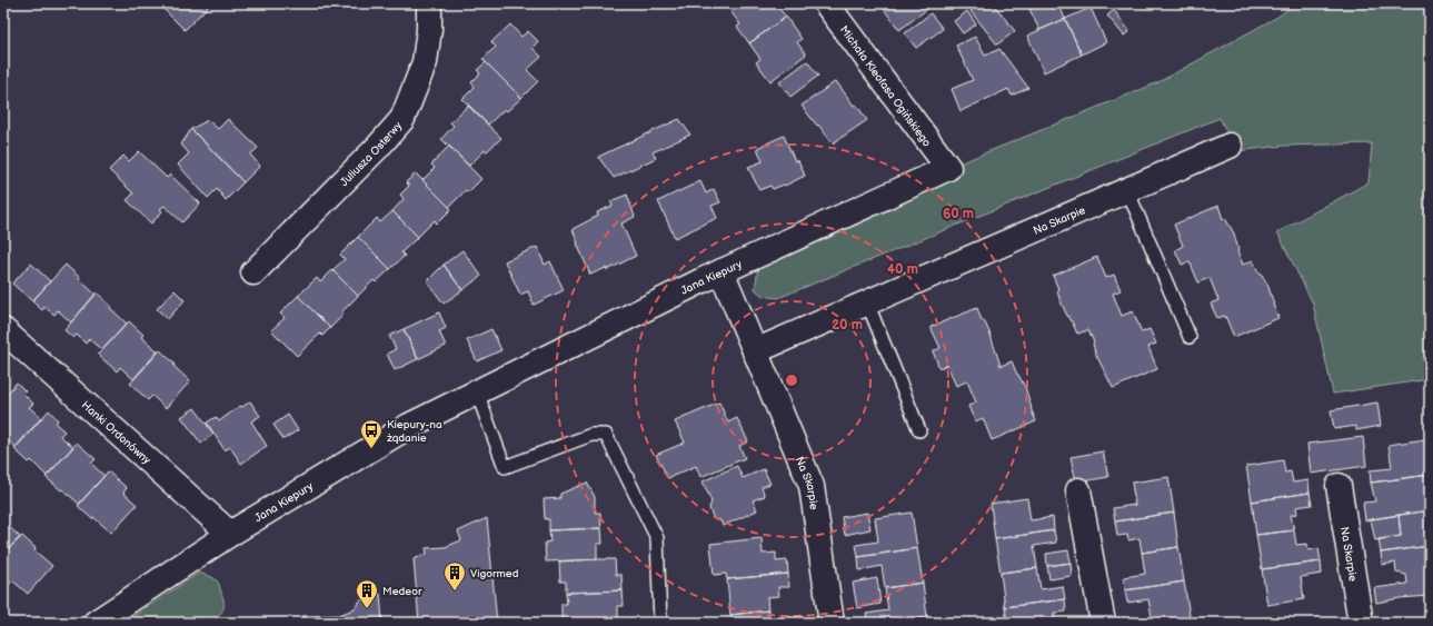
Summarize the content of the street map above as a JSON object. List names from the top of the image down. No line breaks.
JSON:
{"streets":{"street":["Michała Kleofasa Ogińskiego","Juliusza Osterwy","Na Skarpie","Jana Kiepury","Hanki Ordonówny"]},"crossings":[["Michała Kleofasa Ogińskiego","Jana Kiepury"],["Na Skarpie","Jana Kiepury"],["Jana Kiepury","Hanki Ordonówny"]],"places":{"bus stop":["Kiepury-na żądanie"],"building":["Vigormed","Medeor"]},"rings":["60 m","40 m","20 m"]}
